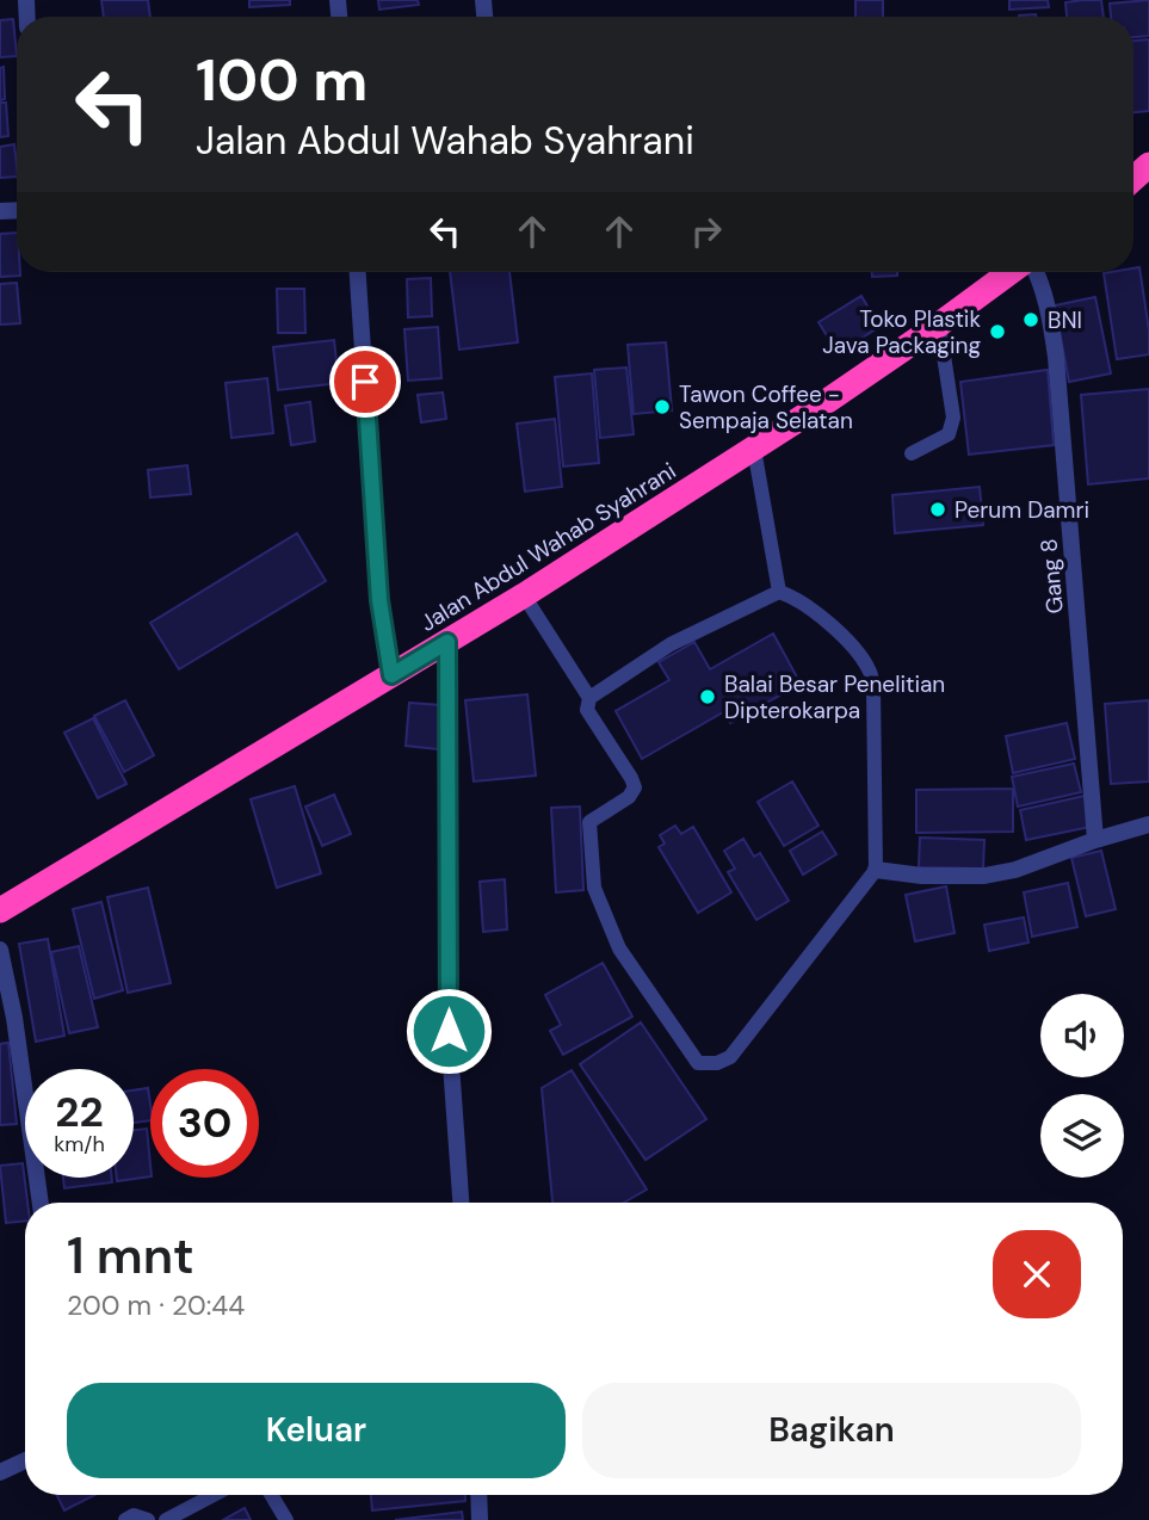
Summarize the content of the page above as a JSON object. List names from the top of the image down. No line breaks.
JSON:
{"streets":{"highway":["Jalan Abdul Wahab Syahrani"],"street":["Gang 8"]},"places":["BNI","Toko Plastik Java Packaging","Tawon Coffee - Sempaja Selatan","Perum Damri","Balai Besar Penelitian Dipterokarpa"],"page":{"turn":["100 m","Jalan Abdul Wahab Syahrani"],"speed":"22 km/h","limit":"30","heading":["1 mnt","200 m · 20:44"],"buttons":["Keluar","Bagikan"]}}
